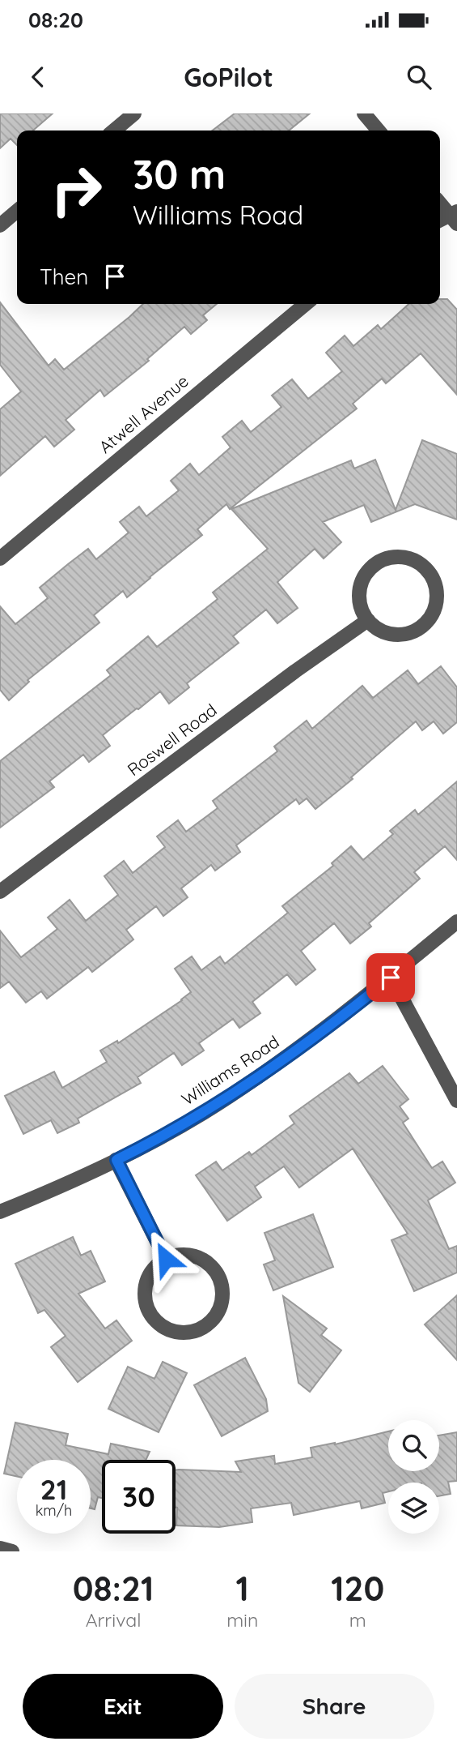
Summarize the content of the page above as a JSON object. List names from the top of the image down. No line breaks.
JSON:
{"streets":{"street":["Atwell Avenue","Roswell Road","Williams Road"]},"page":{"status":"08:20","header":"GoPilot","turn":["30 m","Williams Road"],"then":"Then","speed":"21 km/h","limit":"30","eta":["08:21","Arrival","1","min","120","m"],"buttons":["Exit","Share"]}}
